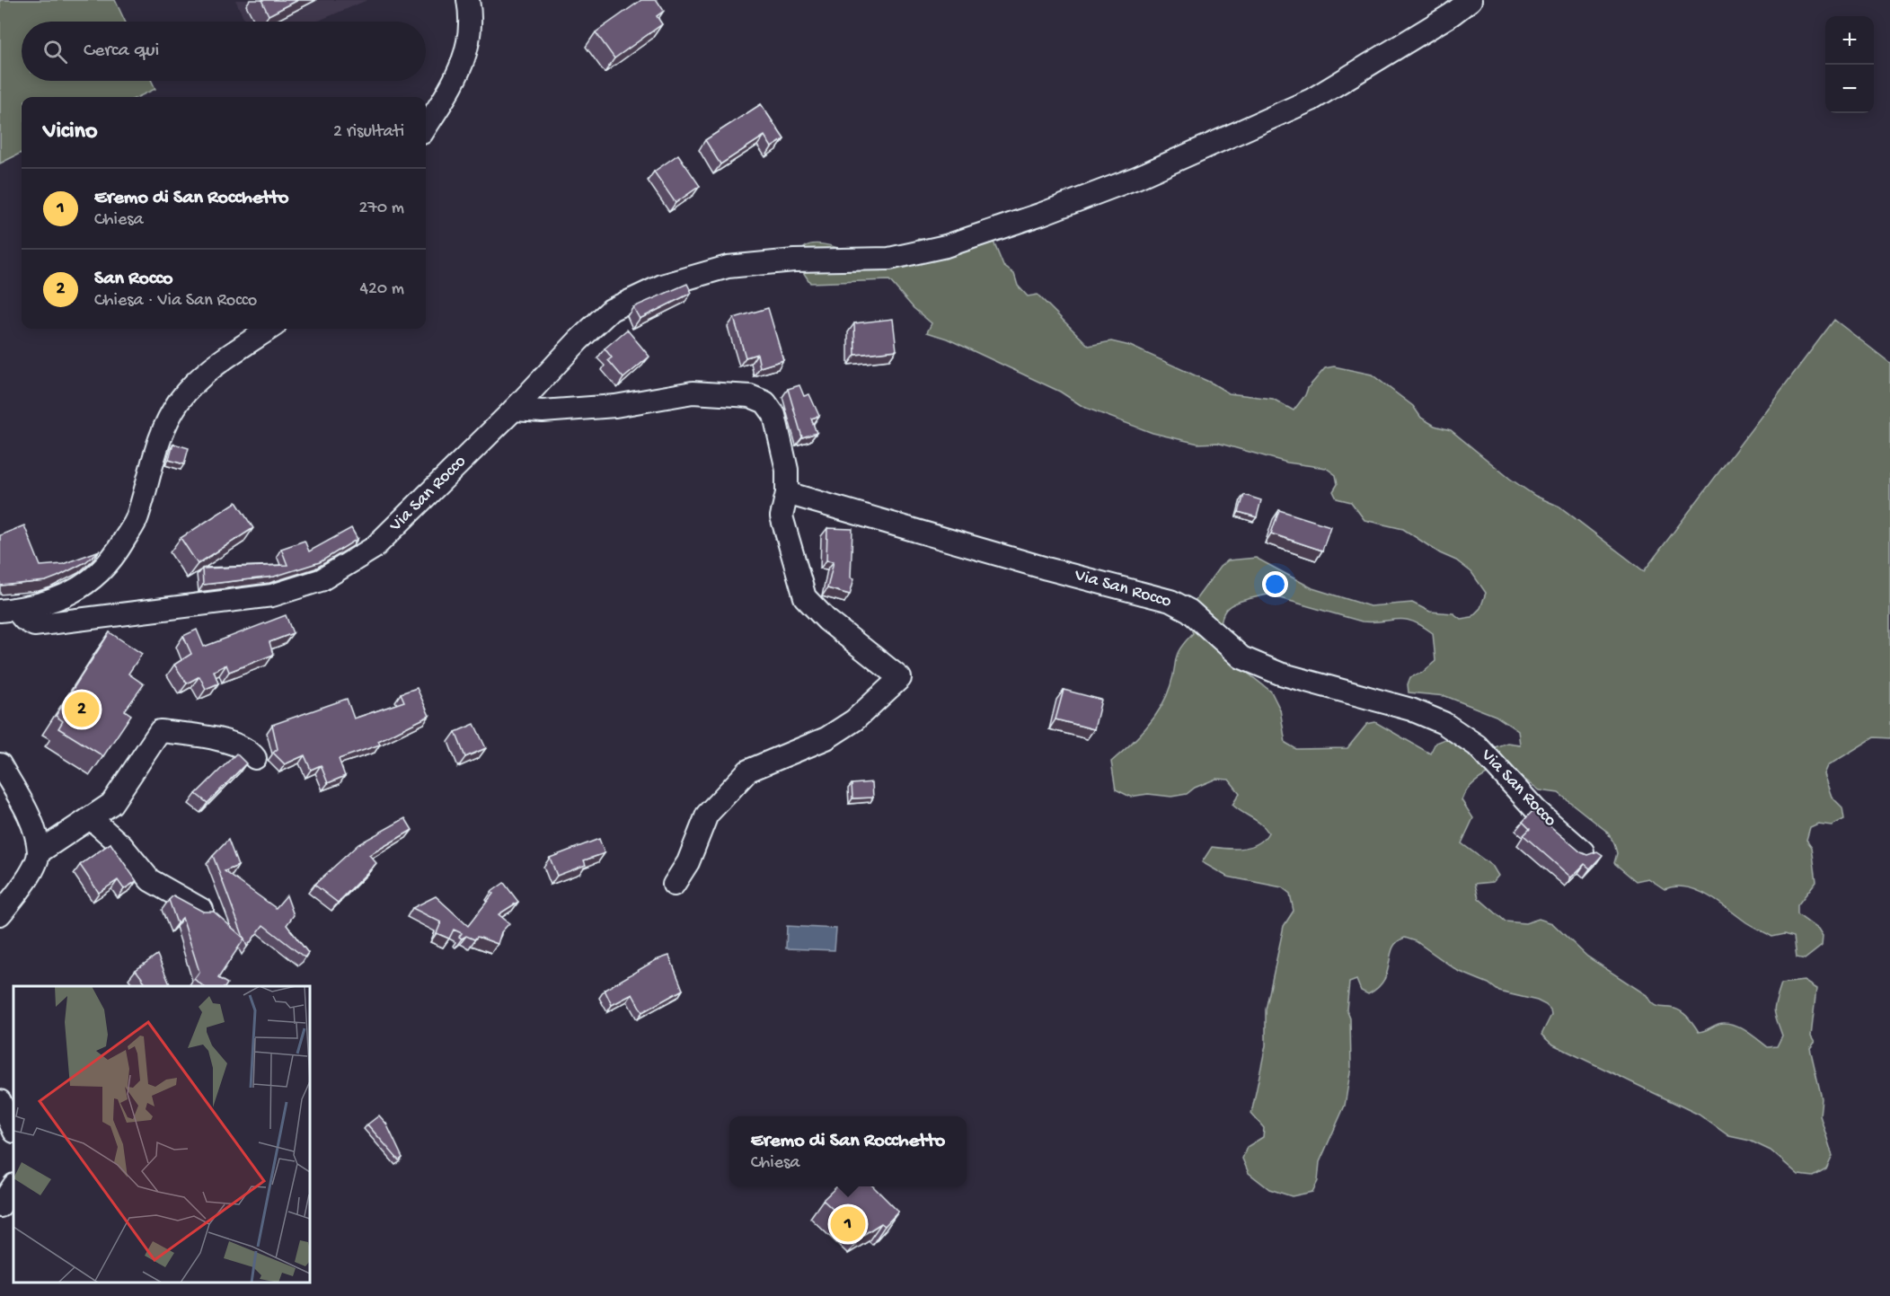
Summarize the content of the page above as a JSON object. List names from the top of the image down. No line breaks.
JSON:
{"streets":{"street":["Via San Rocco"]},"page":{"map_buttons":["+","−"],"search":"Cerca qui","heading":["Vicino","2 risultati"],"list":[{"mark":"1","name":"Eremo di San Rocchetto","note":"Chiesa","value":"270 m"},{"mark":"2","name":"San Rocco","note":"Chiesa · Via San Rocco","value":"420 m"}],"pins":["2","1"],"popup":["Eremo di San Rocchetto","Chiesa"]}}
